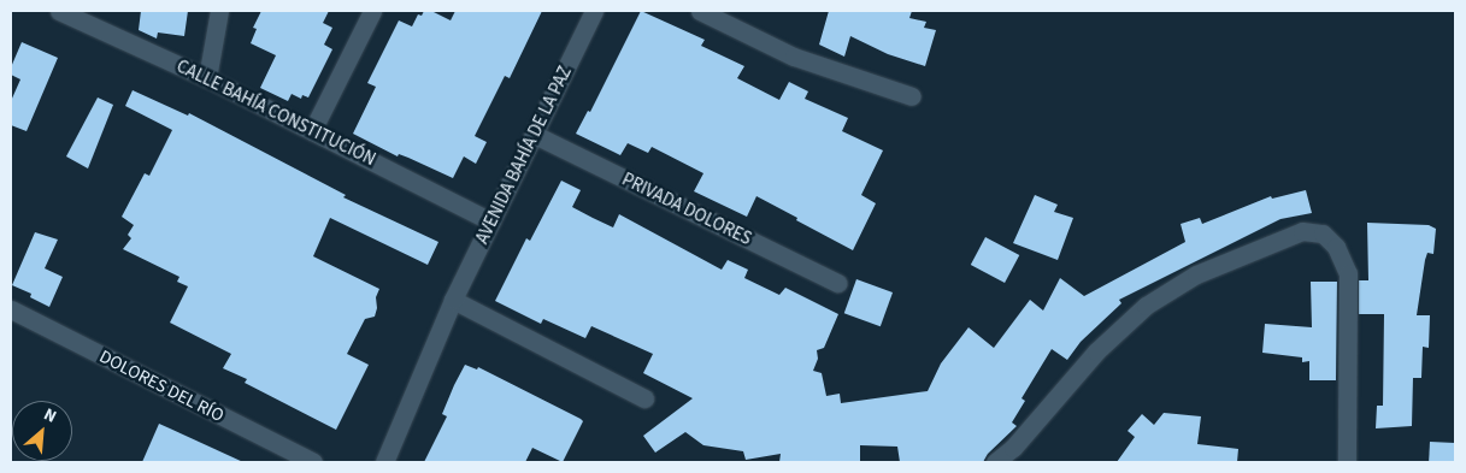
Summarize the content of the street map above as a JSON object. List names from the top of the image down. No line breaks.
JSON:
{"streets":{"street":["CALLE BAHÍA CONSTITUCIÓN","AVENIDA BAHÍA DE LA PAZ","PRIVADA DOLORES","DOLORES DEL RÍO"]},"crossings":[["CALLE BAHÍA CONSTITUCIÓN","AVENIDA BAHÍA DE LA PAZ"],["AVENIDA BAHÍA DE LA PAZ","PRIVADA DOLORES"]],"north":"top right"}
